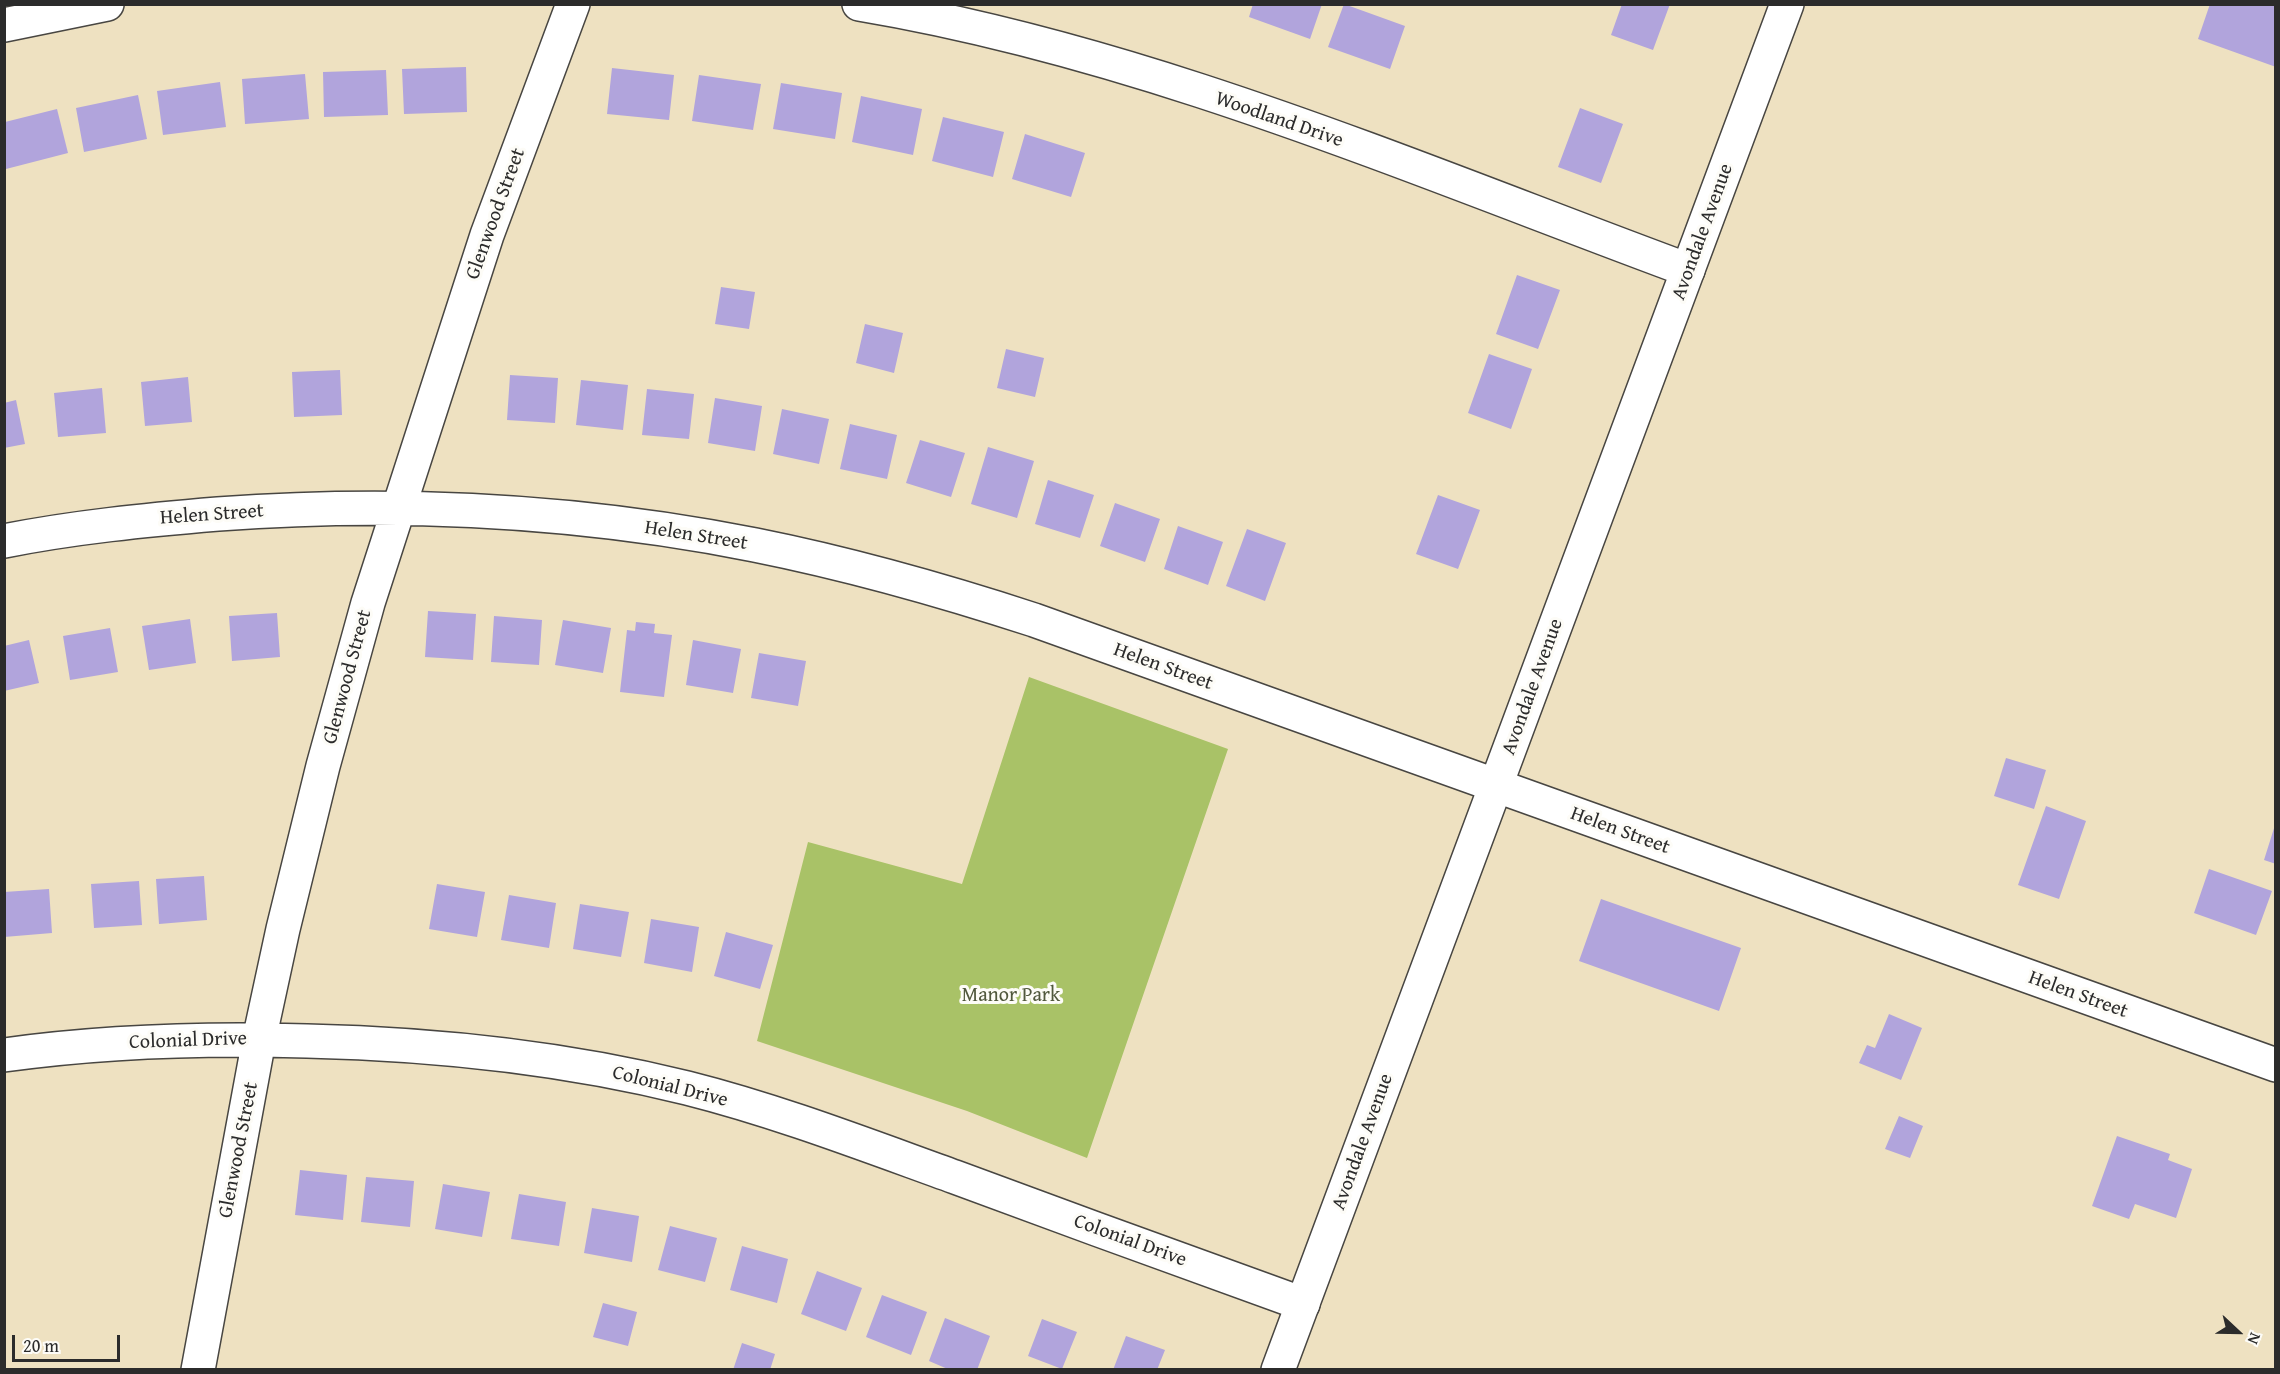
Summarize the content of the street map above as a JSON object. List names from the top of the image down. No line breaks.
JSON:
{"streets":{"street":["Woodland Drive","Glenwood Street","Avondale Avenue","Helen Street","Colonial Drive"]},"crossings":[["Woodland Drive","Avondale Avenue"],["Glenwood Street","Helen Street"],["Glenwood Street","Colonial Drive"],["Avondale Avenue","Helen Street"],["Avondale Avenue","Colonial Drive"]],"parks":["Manor Park"],"scale_bar":"20 m","north":"right"}
